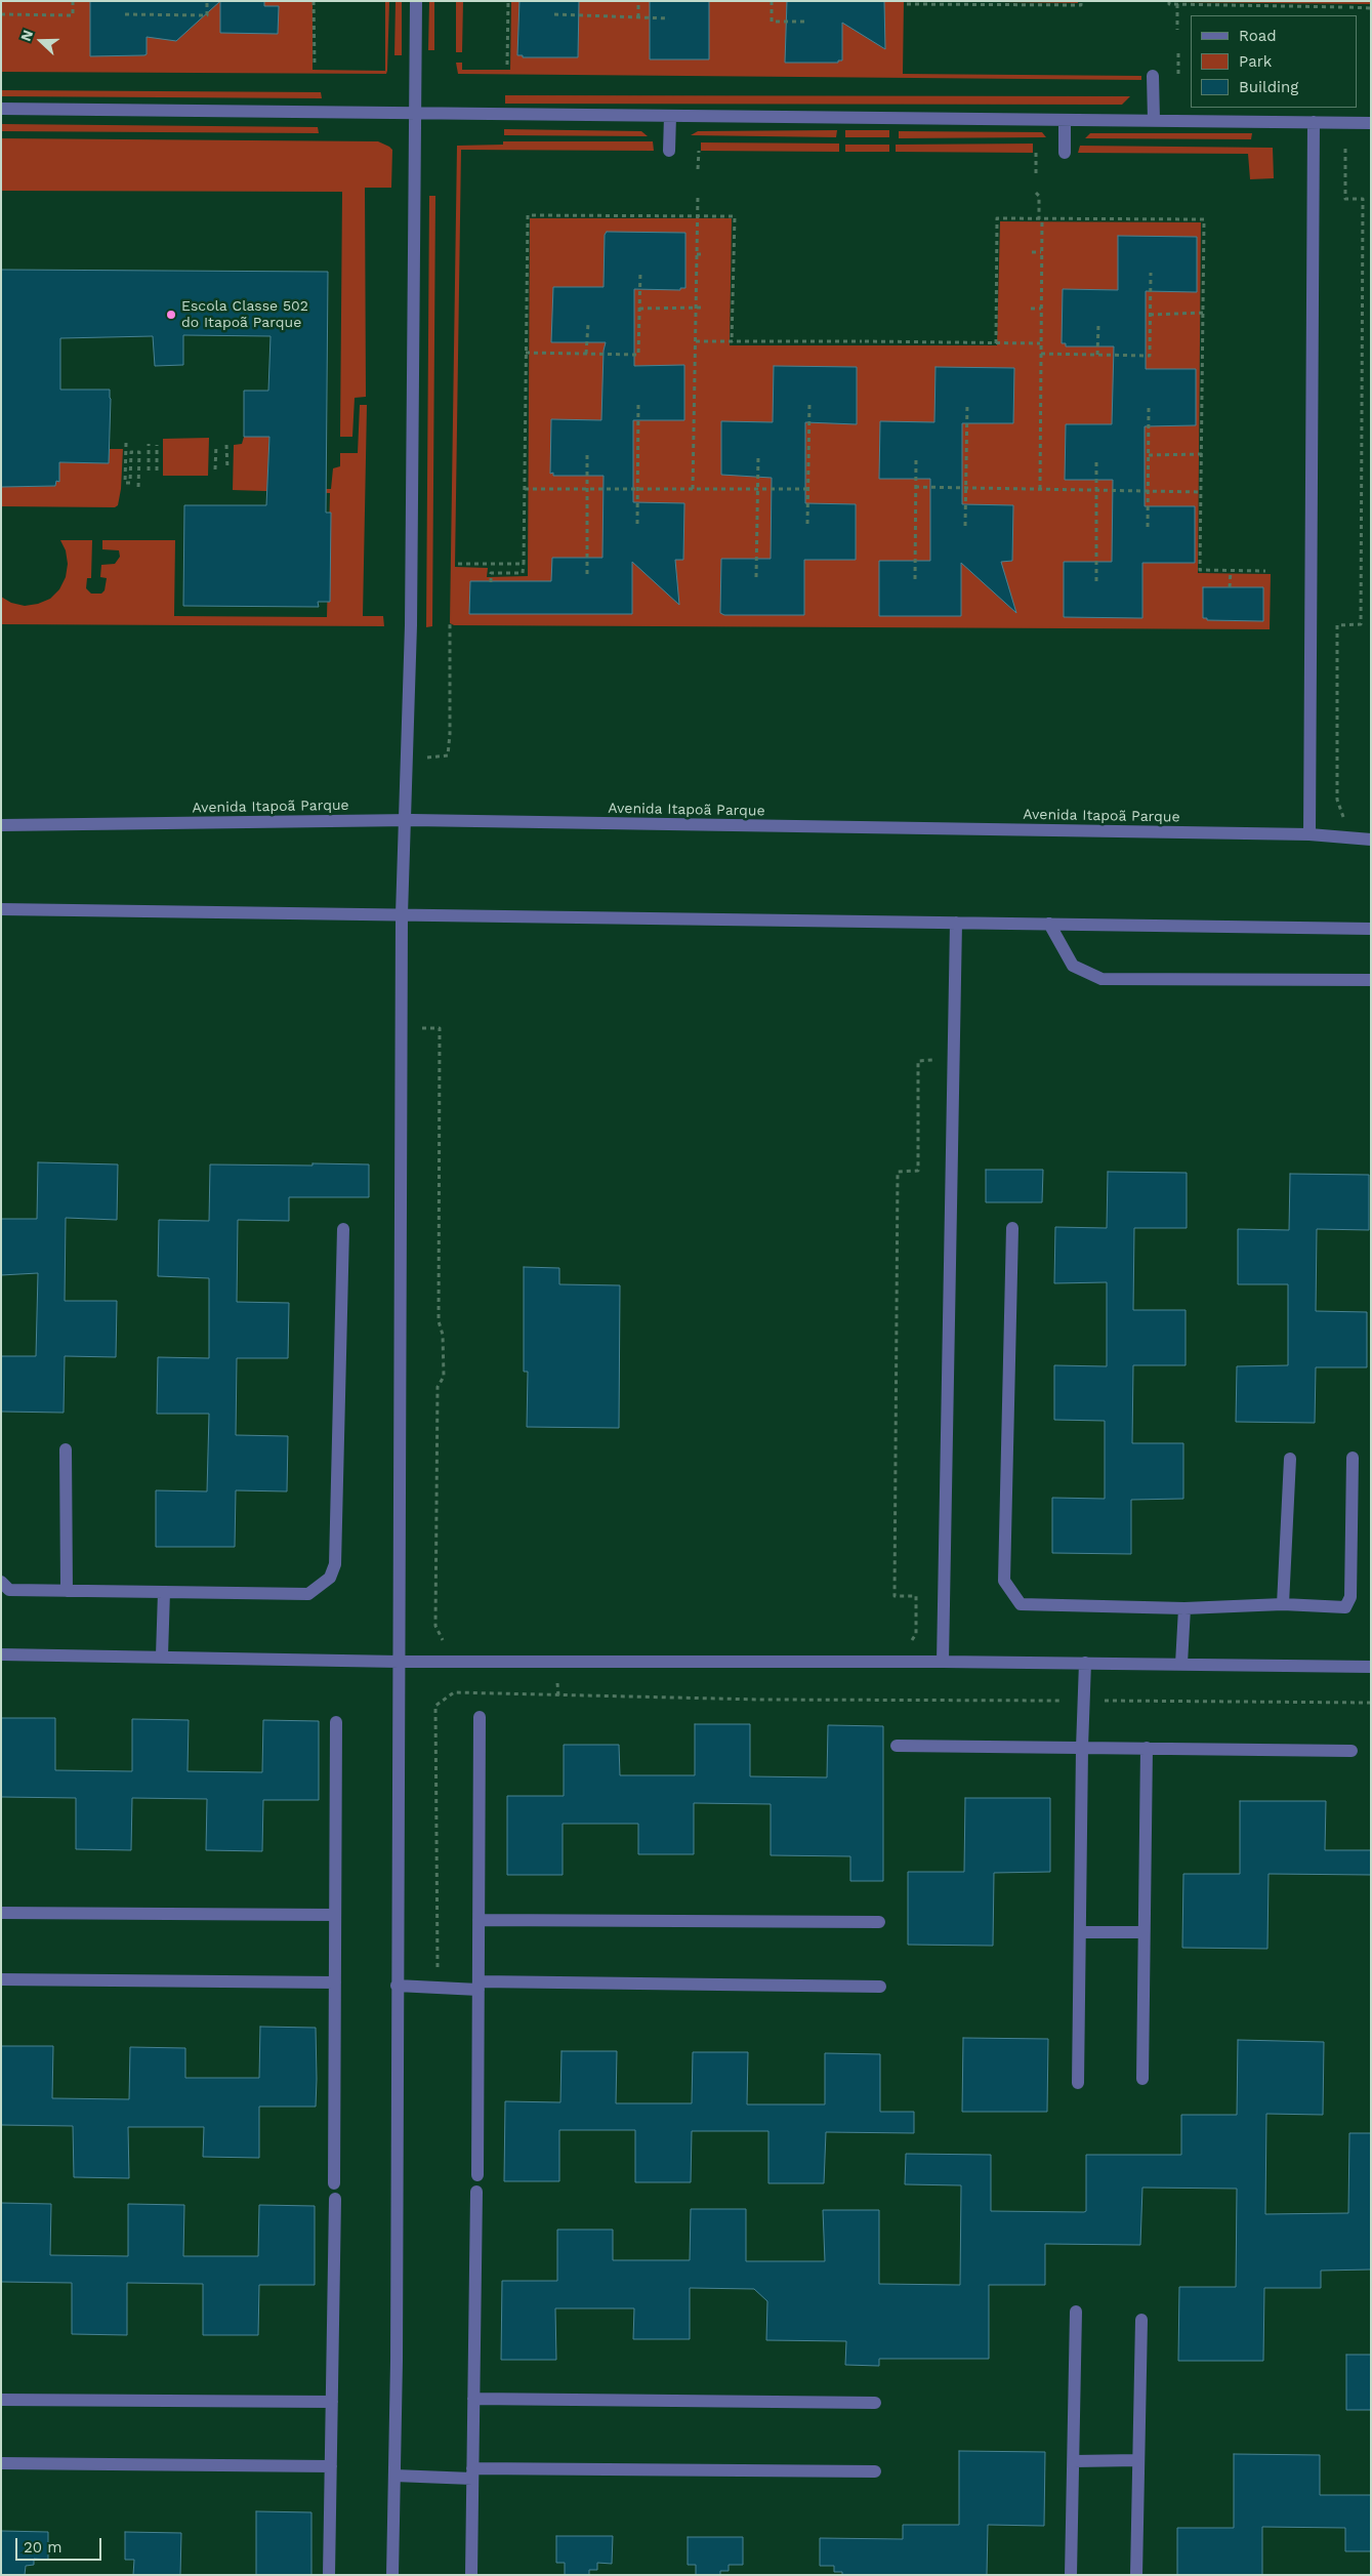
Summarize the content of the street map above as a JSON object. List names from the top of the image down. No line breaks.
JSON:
{"streets":{"street":["Avenida Itapoã Parque"]},"places":["Escola Classe 502 do Itapoã Parque"],"legend":["Road","Park","Building"],"scale_bar":"20 m","north":"left"}
